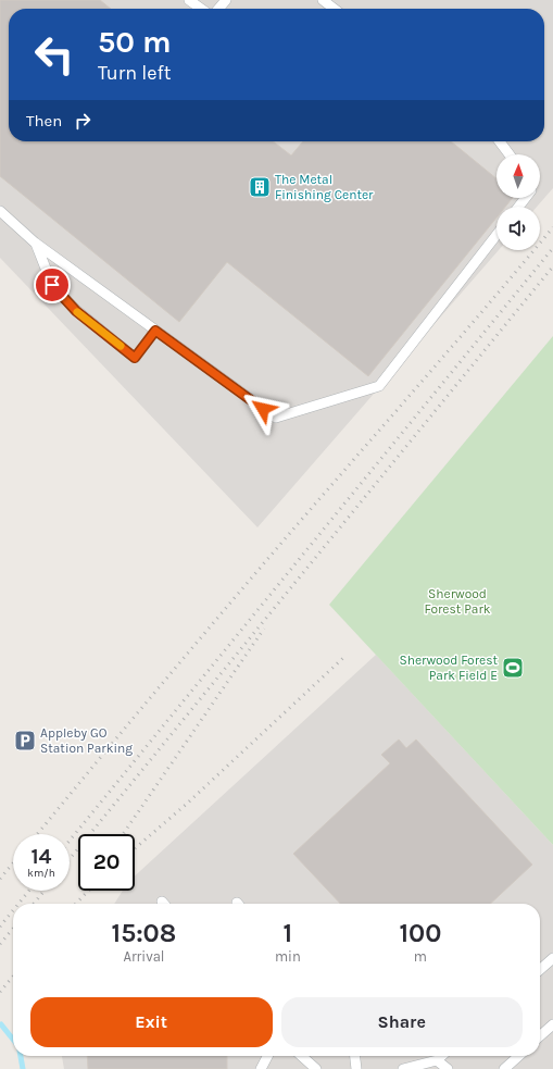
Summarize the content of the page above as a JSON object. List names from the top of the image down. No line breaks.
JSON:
{"parks":["Sherwood Forest Park"],"places":{"building":["The Metal Finishing Center"],"sports":["Sherwood Forest Park Field E"],"parking":["Appleby GO Station Parking"]},"north":"top","page":{"turn":["50 m","Turn left"],"then":"Then","speed":"14 km/h","limit":"20","eta":["15:08","Arrival","1","min","100","m"],"buttons":["Exit","Share"]}}
